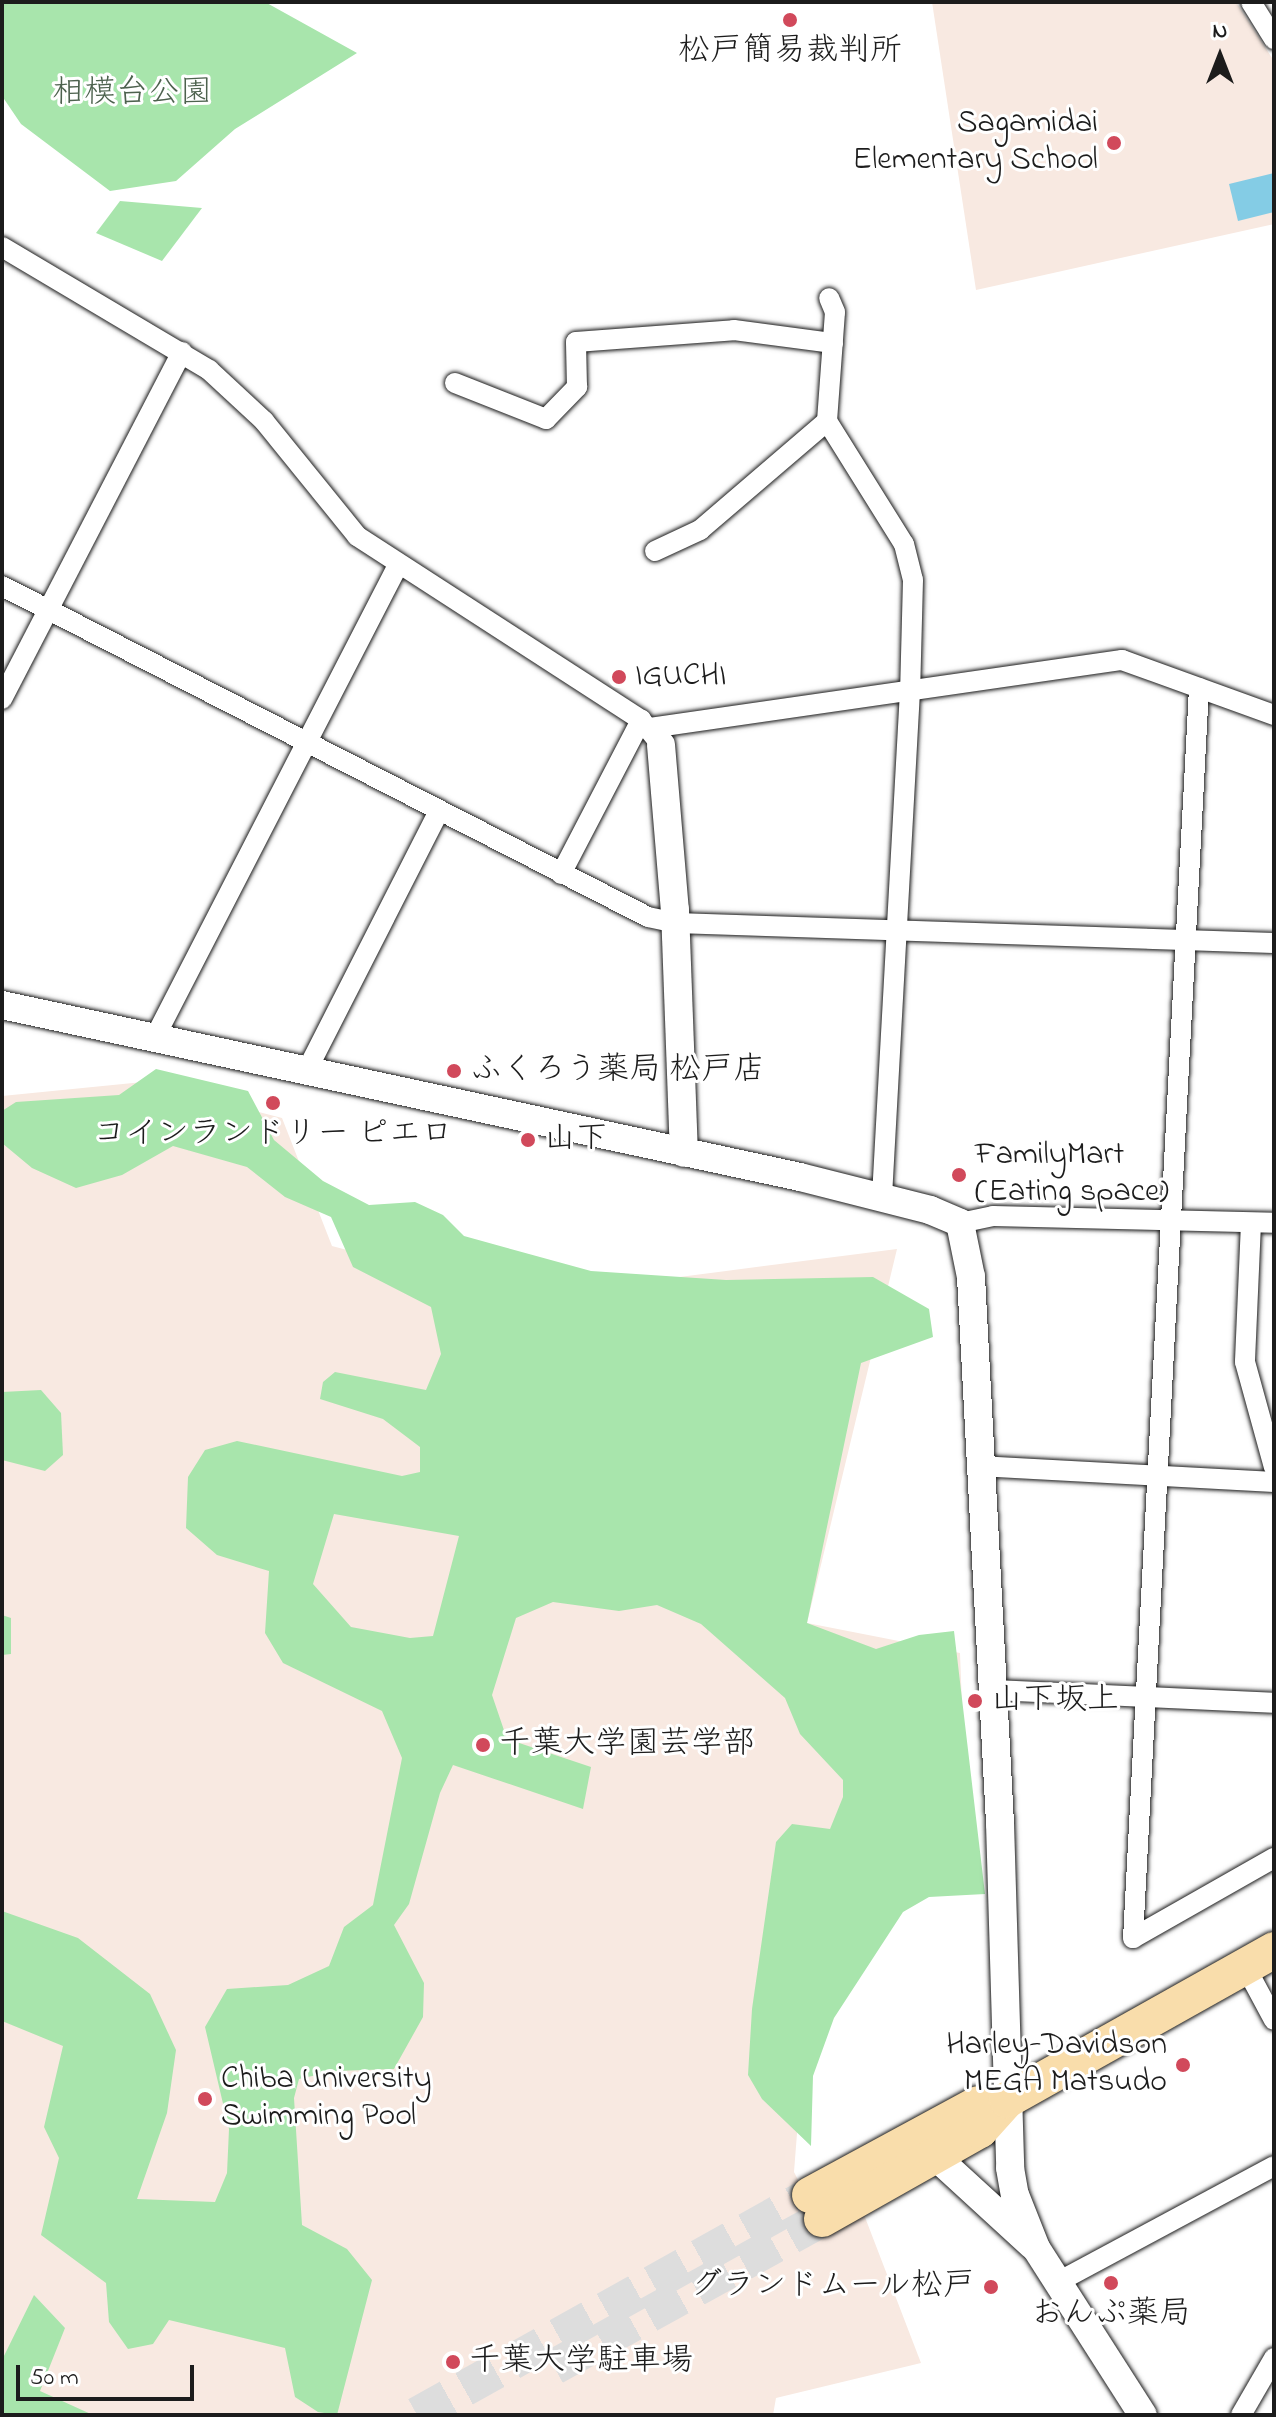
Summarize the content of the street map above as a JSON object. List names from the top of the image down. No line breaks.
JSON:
{"parks":["相模台公園"],"places":["松戸簡易裁判所","Sagamidai Elementary School","IGUCHI","ふくろう薬局 松戸店","コインランドリー ピエロ","山下","FamilyMart (Eating space)","山下坂上","千葉大学園芸学部","Harley-Davidson MEGA Matsudo","Chiba University Swimming Pool","おんぷ薬局","グランドムール松戸","千葉大学駐車場"],"scale_bar":"50 m","north":"top"}
